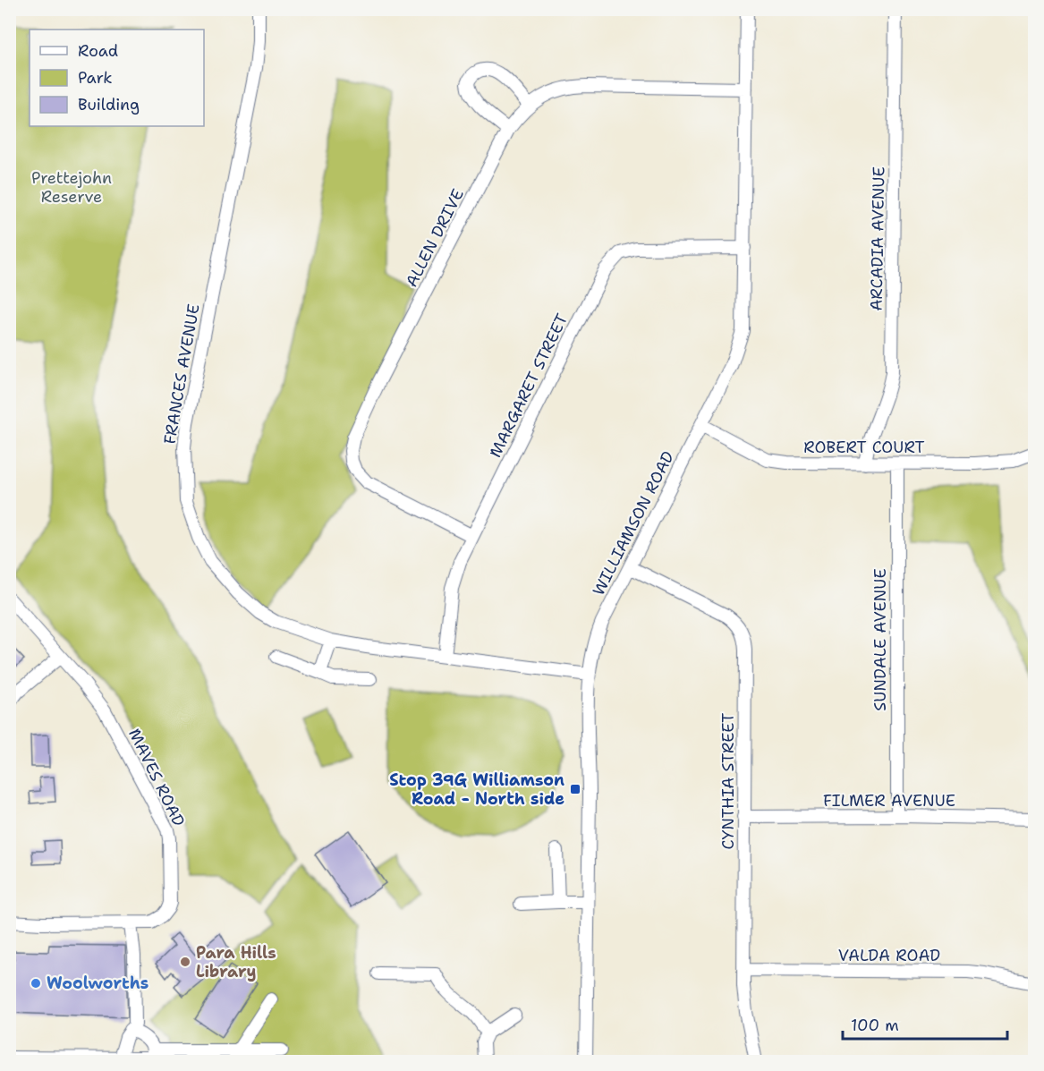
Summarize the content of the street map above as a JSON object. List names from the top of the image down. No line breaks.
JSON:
{"streets":{"street":["ALLEN DRIVE","ARCADIA AVENUE","FRANCES AVENUE","MARGARET STREET","ROBERT COURT","WILLIAMSON ROAD","SUNDALE AVENUE","MAVES ROAD","CYNTHIA STREET","FILMER AVENUE","VALDA ROAD"]},"crossings":[["ALLEN DRIVE","MARGARET STREET"],["ALLEN DRIVE","WILLIAMSON ROAD"],["ARCADIA AVENUE","ROBERT COURT"],["FRANCES AVENUE","MARGARET STREET"],["FRANCES AVENUE","WILLIAMSON ROAD"],["MARGARET STREET","WILLIAMSON ROAD"],["ROBERT COURT","WILLIAMSON ROAD"],["ROBERT COURT","SUNDALE AVENUE"],["WILLIAMSON ROAD","CYNTHIA STREET"],["SUNDALE AVENUE","FILMER AVENUE"],["CYNTHIA STREET","FILMER AVENUE"],["CYNTHIA STREET","VALDA ROAD"]],"parks":["Prettejohn Reserve"],"places":{"transit":["Stop 39G Williamson Road - North side"],"other":["Para Hills Library","Woolworths"]},"legend":["Road","Park","Building"],"scale_bar":"100 m"}
